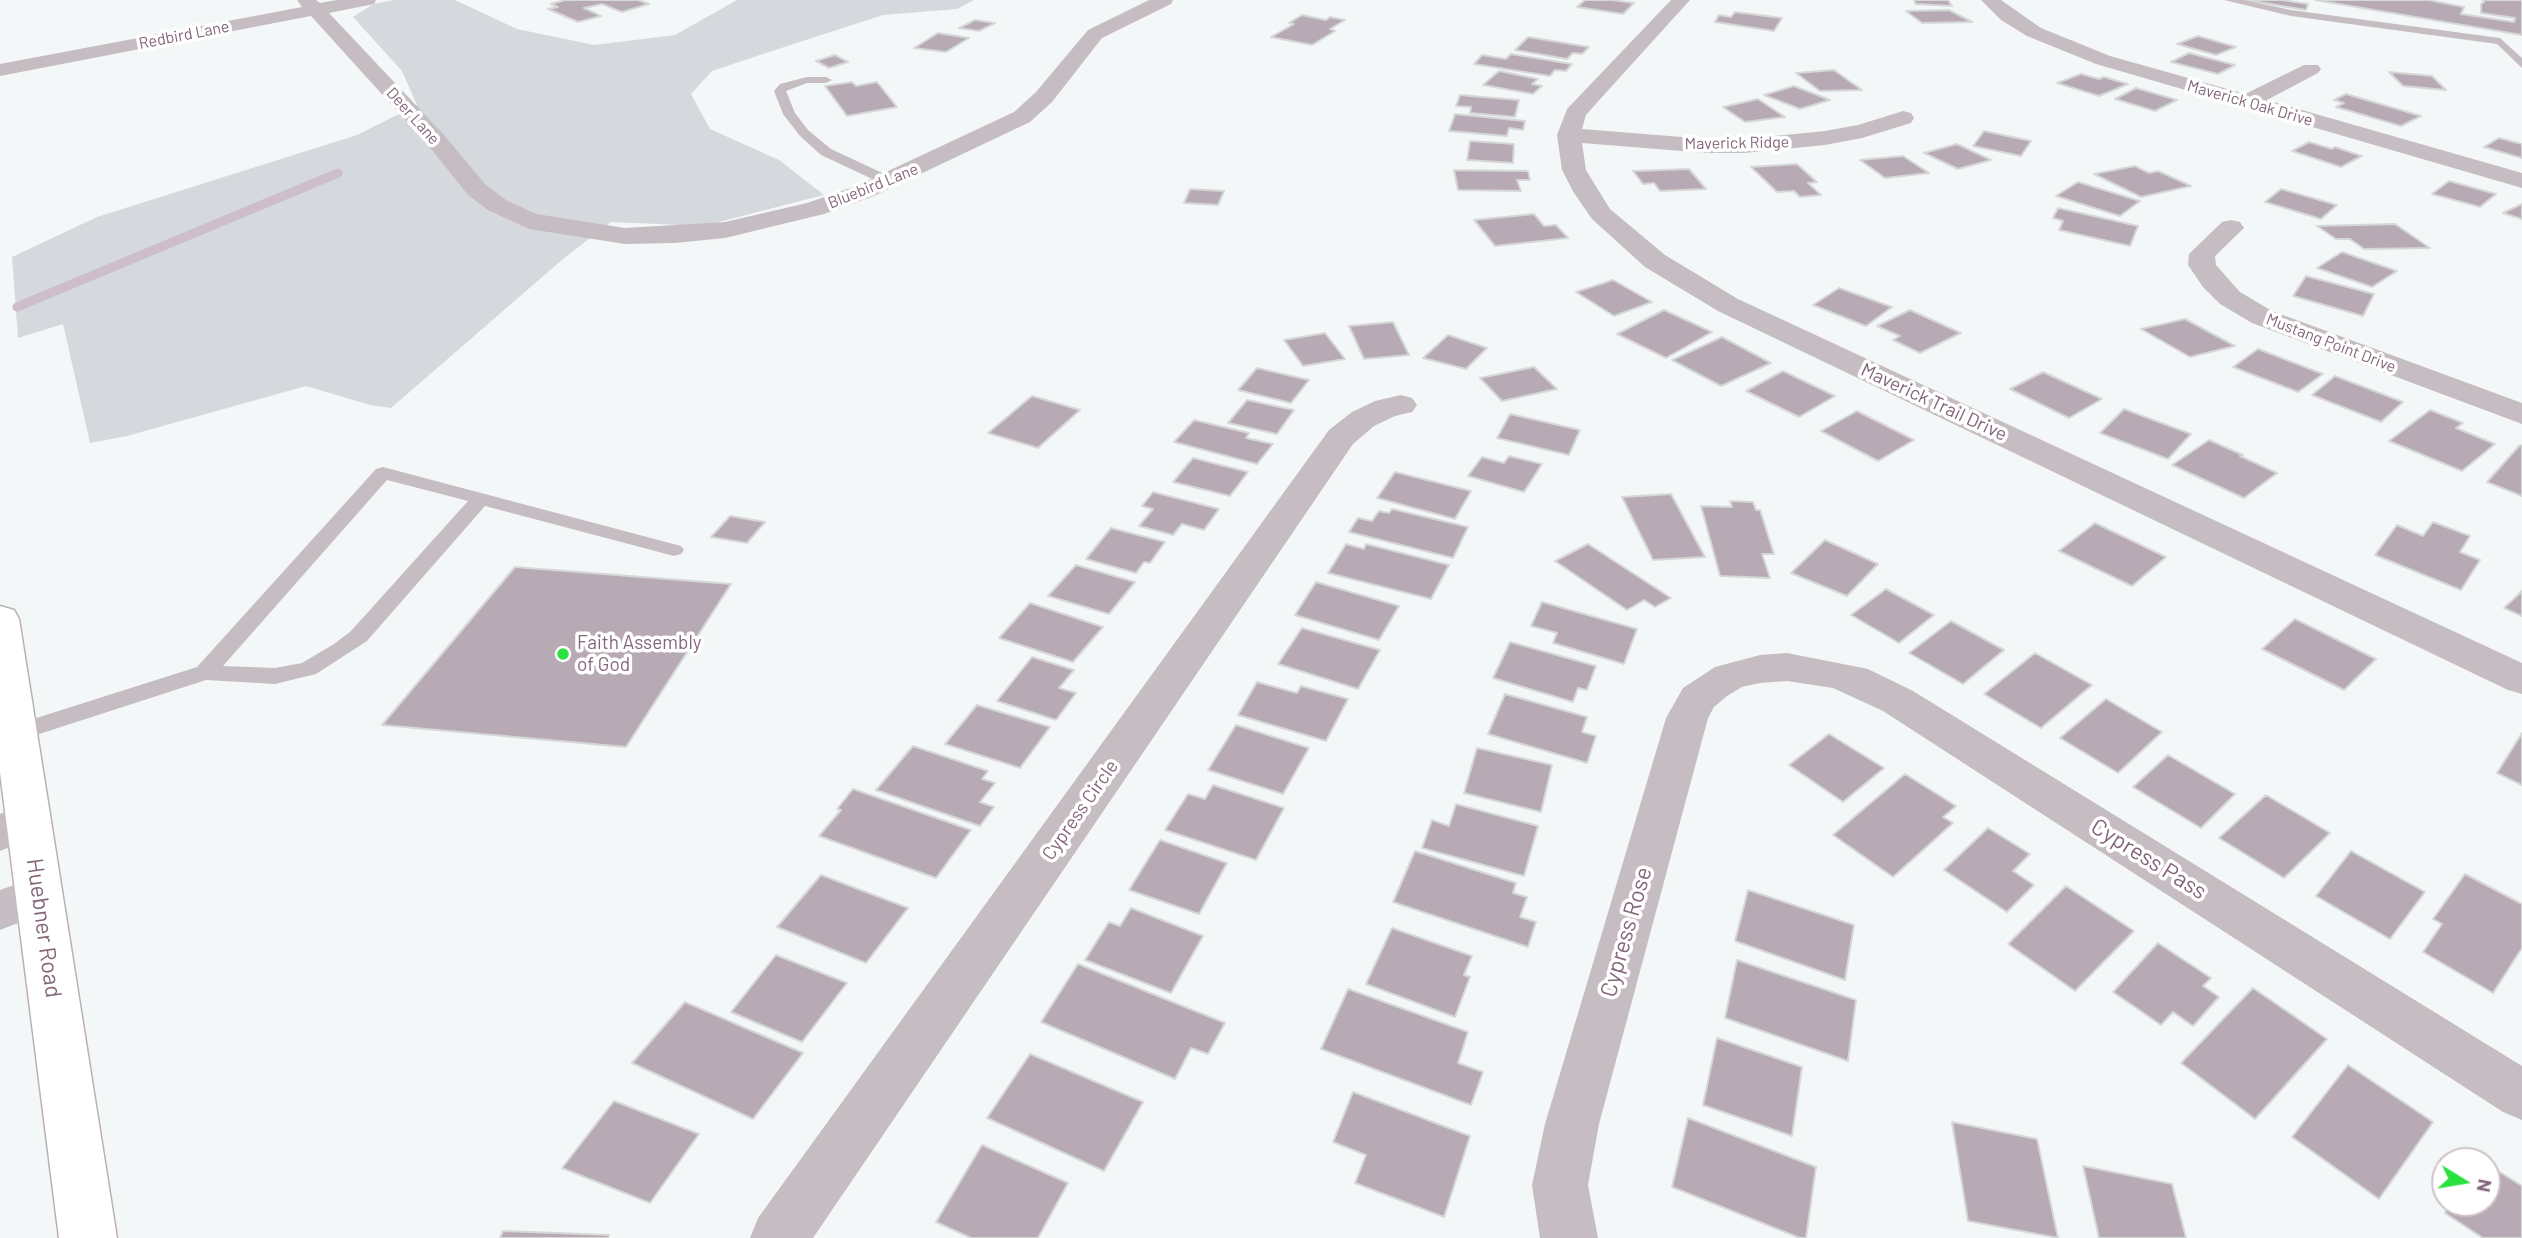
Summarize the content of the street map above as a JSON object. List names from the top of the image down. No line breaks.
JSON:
{"streets":{"main road":["Huebner Road"],"street":["Redbird Lane","Maverick Oak Drive","Deer Lane","Maverick Ridge","Bluebird Lane","Mustang Point Drive","Maverick Trail Drive","Cypress Circle","Cypress Pass","Cypress Rose"]},"crossings":[["Redbird Lane","Deer Lane"],["Deer Lane","Bluebird Lane"],["Maverick Ridge","Maverick Trail Drive"],["Cypress Pass","Cypress Rose"]],"places":["Faith Assembly of God"],"north":"right"}
